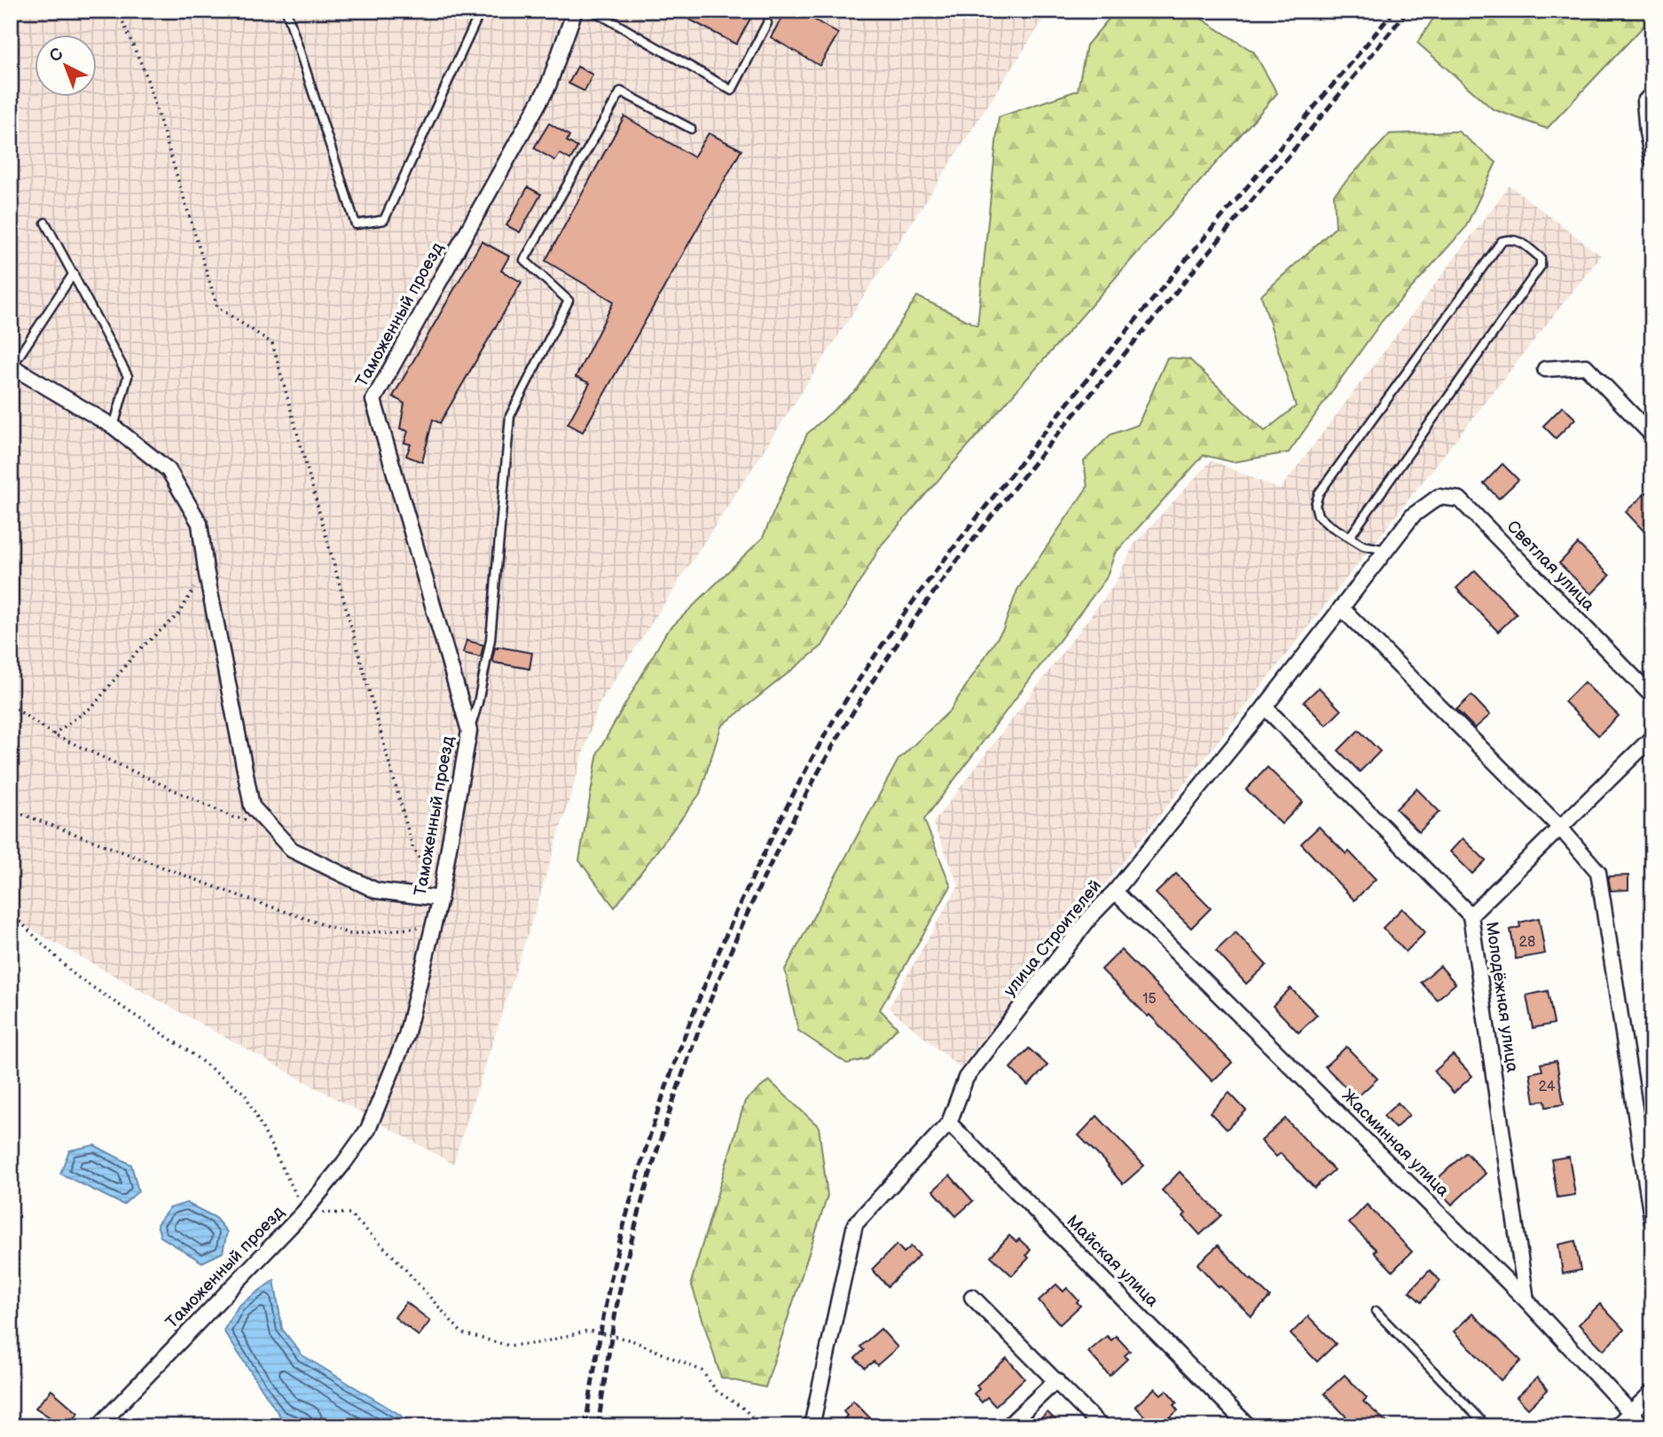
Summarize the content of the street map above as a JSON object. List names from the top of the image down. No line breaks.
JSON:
{"streets":{"street":["Таможенный проезд","Светлая улица","улица Строителей","Молодёжная улица","Жасминная улица","Майская улица"]},"crossings":[["Светлая улица","улица Строителей"],["улица Строителей","Молодёжная улица"],["улица Строителей","Жасминная улица"],["улица Строителей","Майская улица"],["Молодёжная улица","Жасминная улица"]],"house_numbers":["28","15","24"],"north":"top left"}
